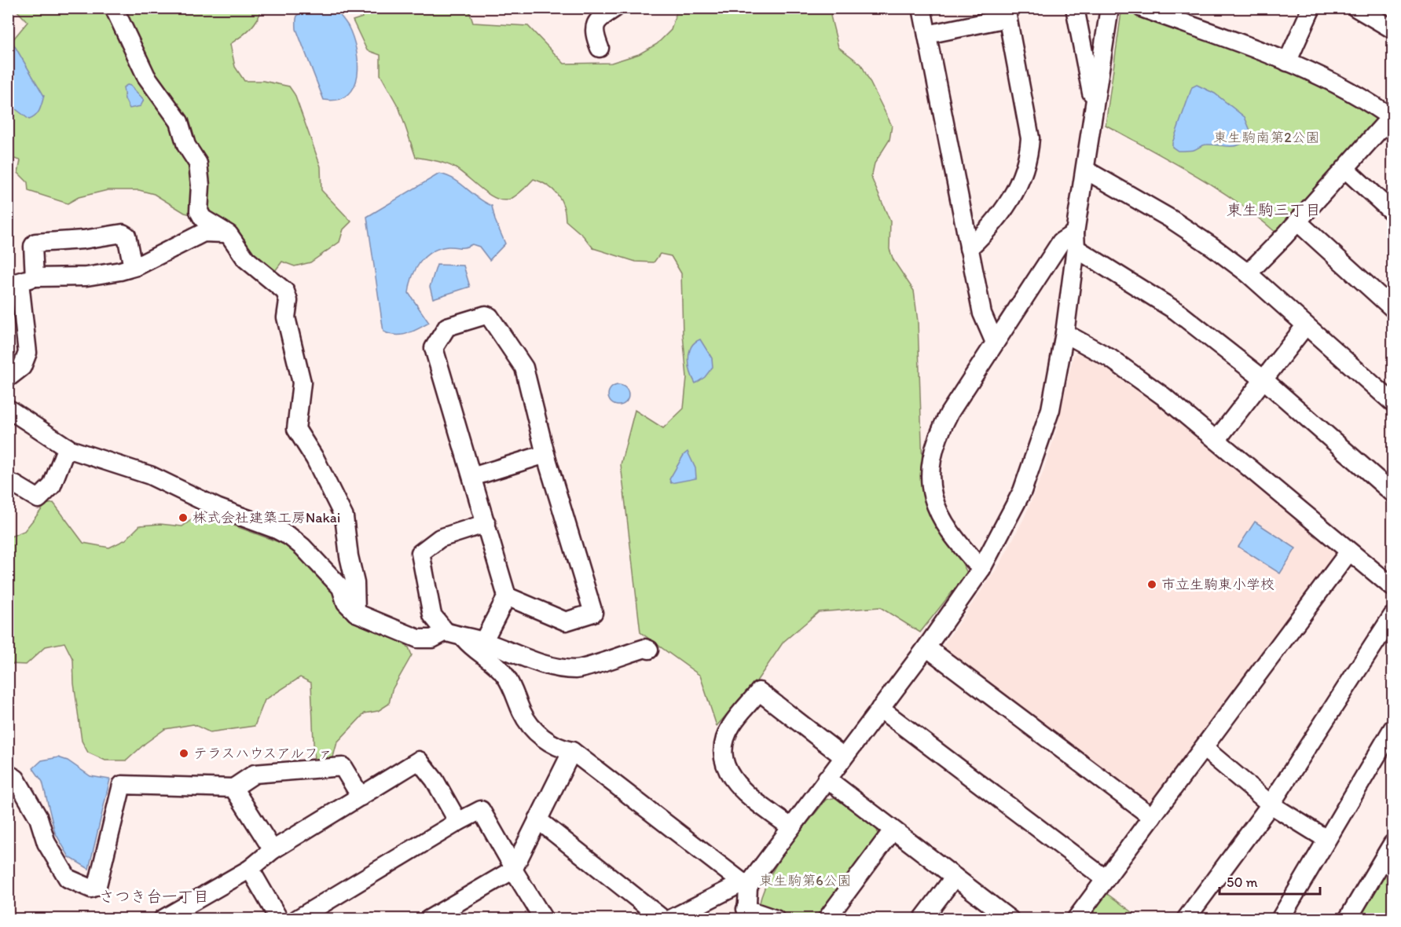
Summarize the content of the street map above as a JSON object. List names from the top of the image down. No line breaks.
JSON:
{"districts":["東生駒三丁目","さつき台一丁目"],"parks":["東生駒南第2公園","東生駒第6公園"],"places":["株式会社建築工房Nakai","市立生駒東小学校","テラスハウスアルファ"],"scale_bar":"50 m"}
